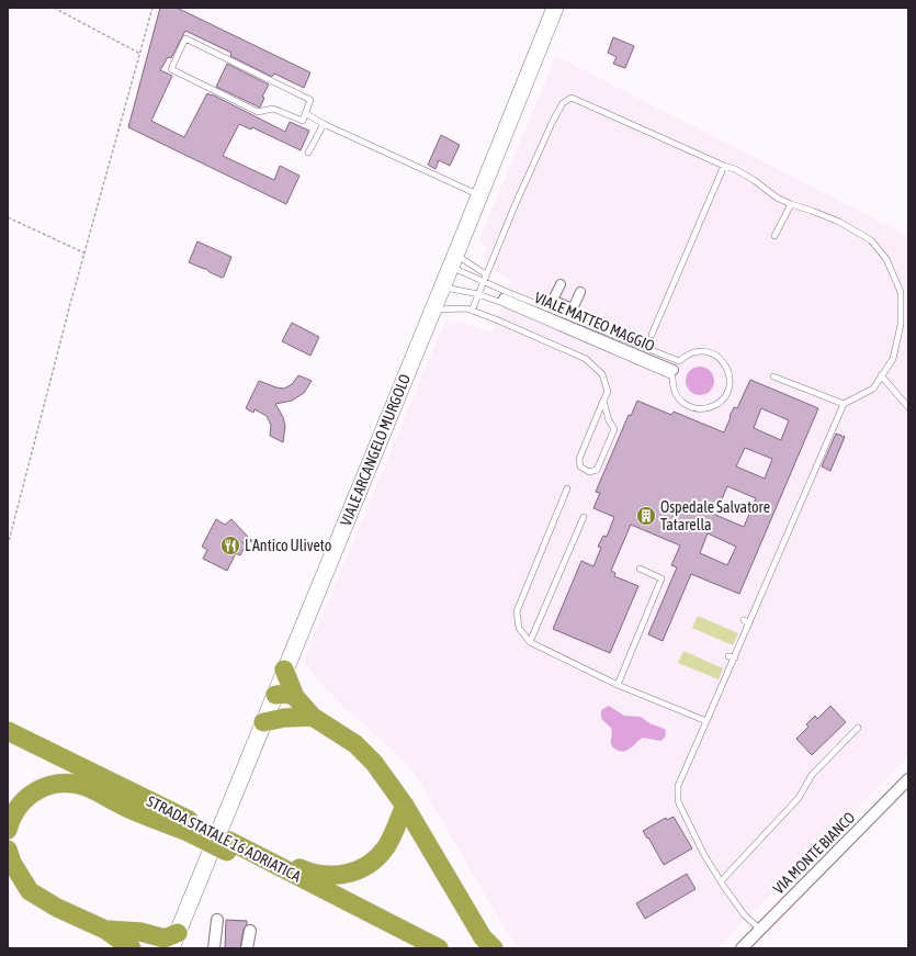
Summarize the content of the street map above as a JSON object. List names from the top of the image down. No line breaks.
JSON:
{"streets":{"highway":["STRADA STATALE 16 ADRIATICA"],"main road":["VIALE ARCANGELO MURGOLO"],"street":["VIALE MATTEO MAGGIO","VIA MONTE BIANCO"]},"places":{"building":["Ospedale Salvatore Tatarella"],"restaurant":["L'Antico Uliveto"]}}
